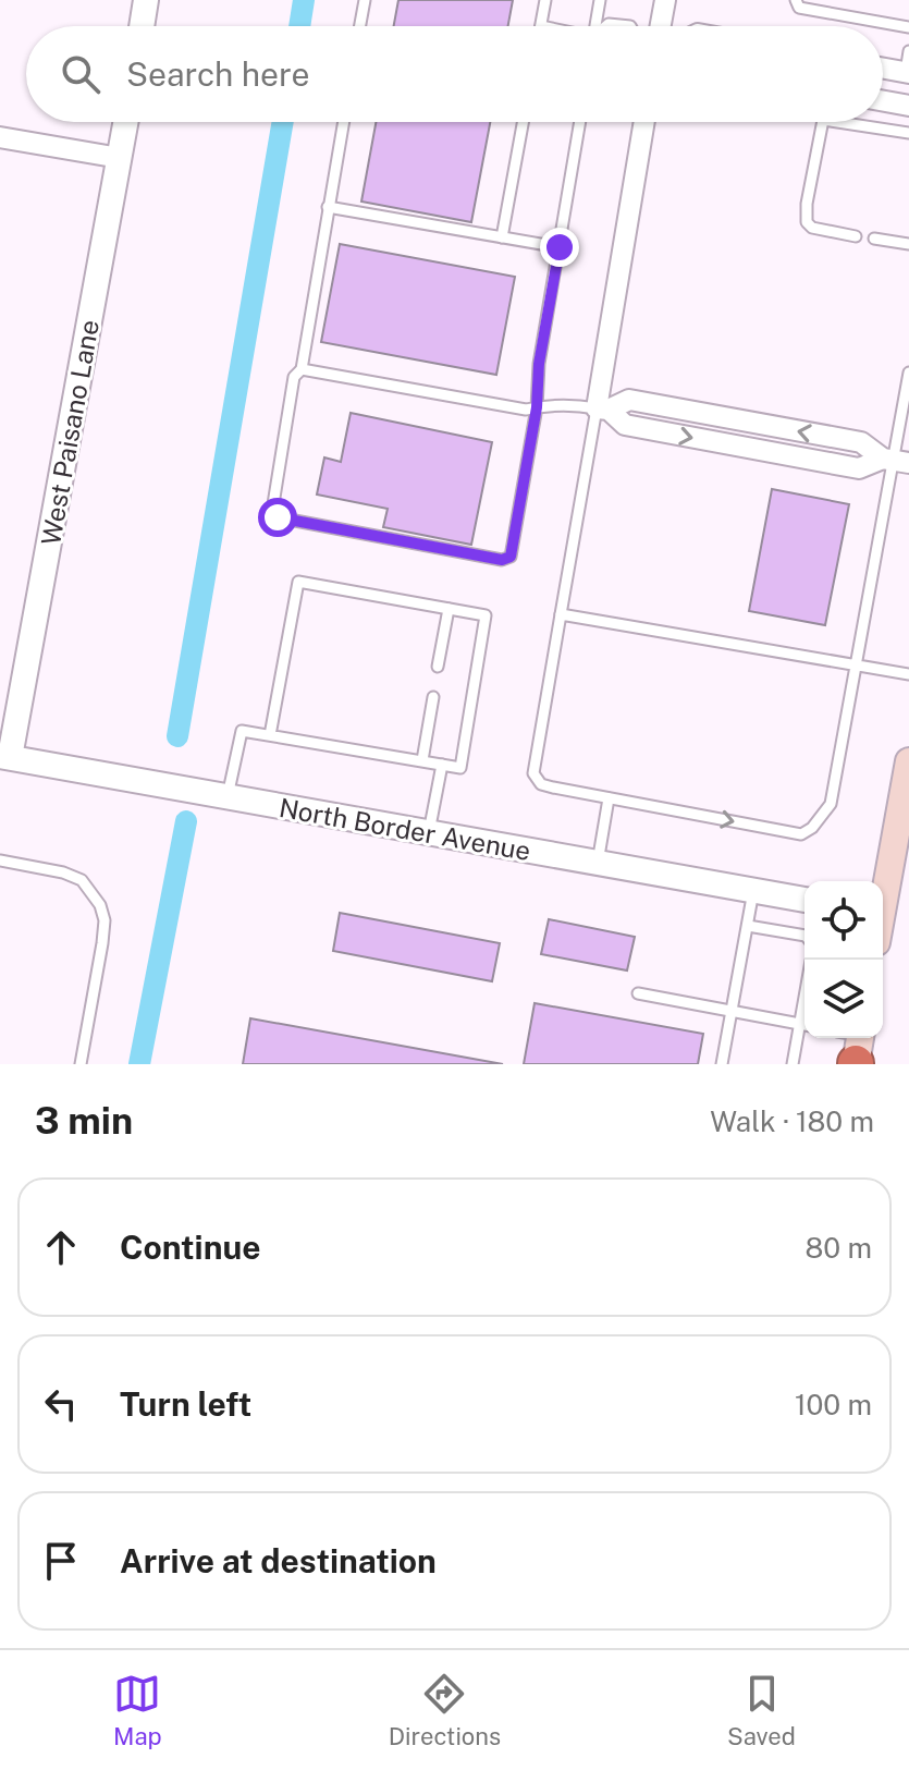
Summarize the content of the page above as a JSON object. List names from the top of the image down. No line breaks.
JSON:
{"streets":{"street":["West Paisano Lane","North Border Avenue"]},"crossings":[["West Paisano Lane","North Border Avenue"]],"page":{"search":"Search here","heading":["3 min","Walk · 180 m"],"list":[["Continue","80 m"],["Turn left","100 m"],"Arrive at destination"],"nav":["Map","Directions","Saved"]}}
